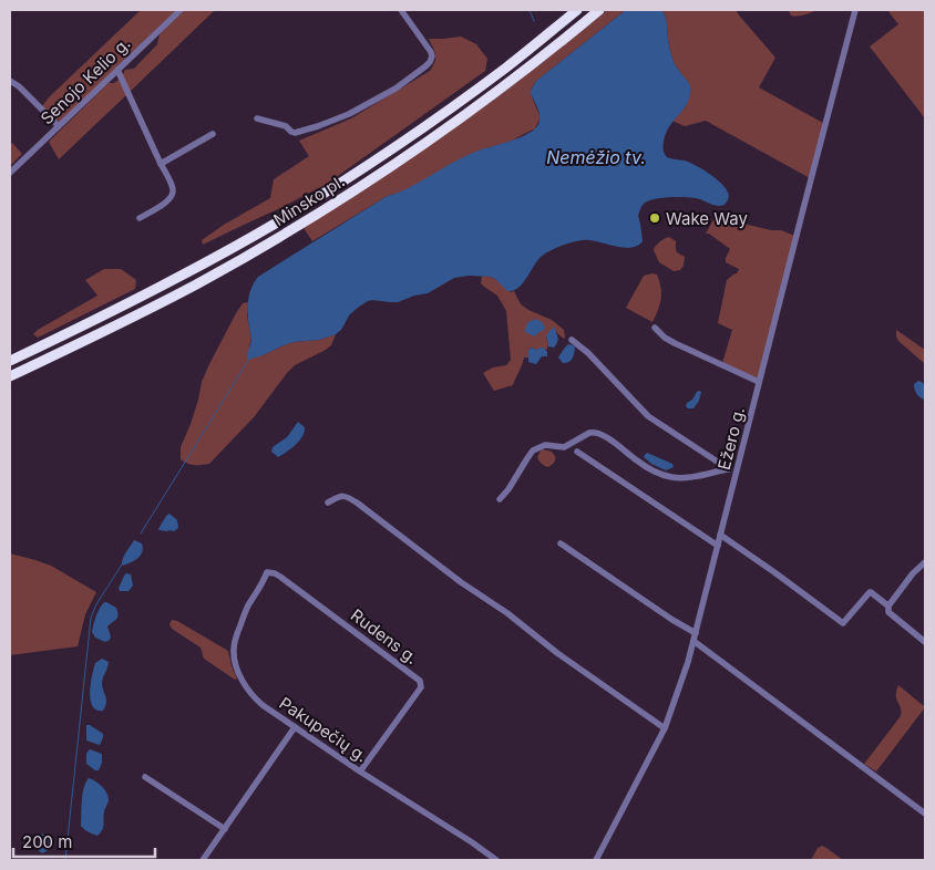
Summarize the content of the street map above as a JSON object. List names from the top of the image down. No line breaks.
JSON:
{"streets":{"highway":["Minsko pl."],"street":["Senojo Kelio g.","Ežero g.","Rudens g.","Pakupečių g."]},"crossings":[["Rudens g.","Pakupečių g."]],"water":["Nemėžio tv."],"places":["Wake Way"],"scale_bar":"200 m"}
